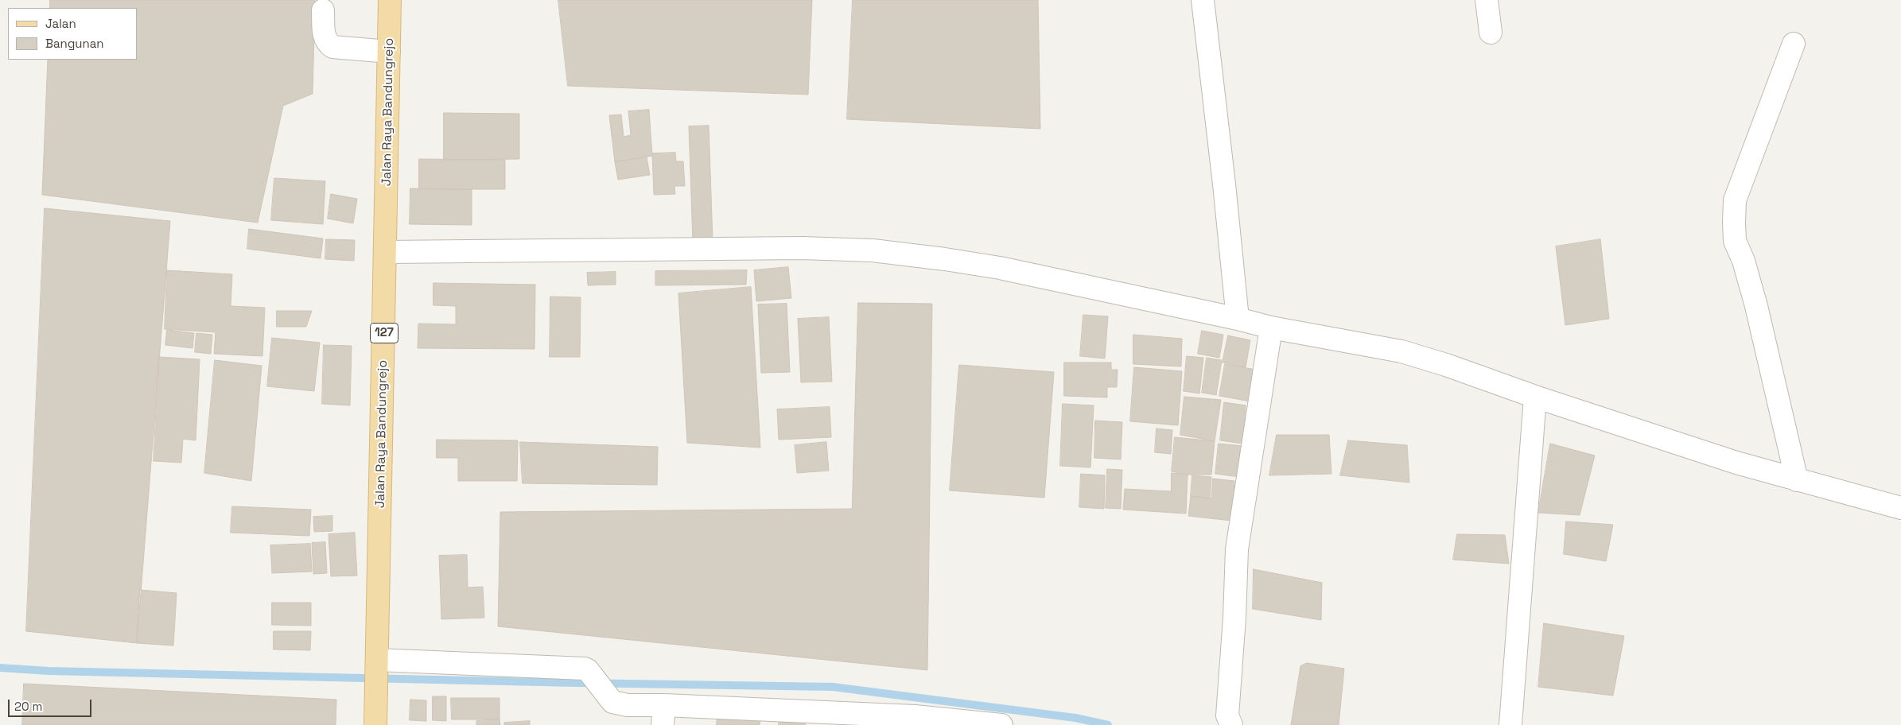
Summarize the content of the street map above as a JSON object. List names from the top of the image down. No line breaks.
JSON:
{"streets":{"main road":["Jalan Raya Bandungrejo","127"]},"legend":["Jalan","Bangunan"],"scale_bar":"20 m"}
